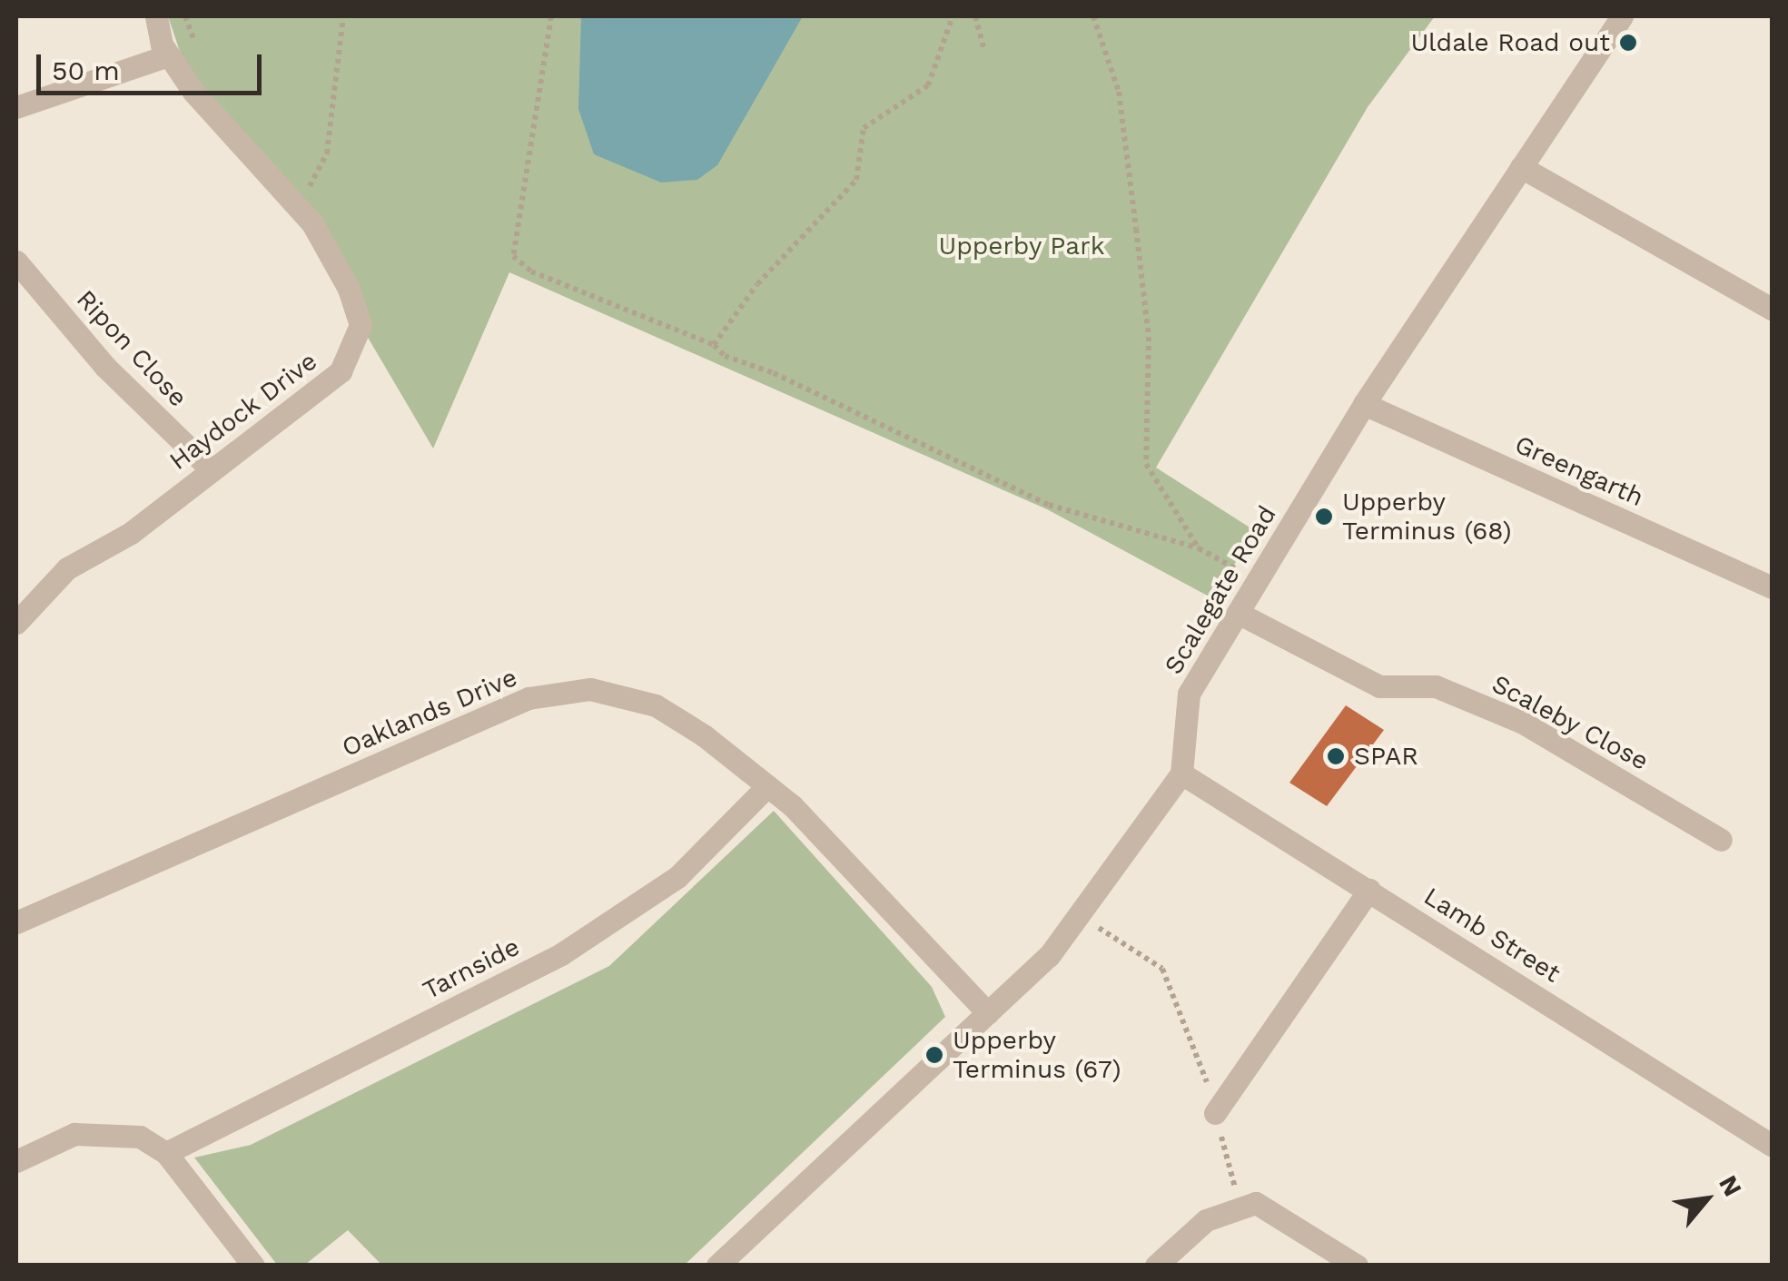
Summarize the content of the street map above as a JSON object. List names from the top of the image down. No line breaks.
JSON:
{"streets":{"street":["Ripon Close","Haydock Drive","Greengarth","Scalegate Road","Oaklands Drive","Scaleby Close","Lamb Street","Tarnside"]},"crossings":[["Ripon Close","Haydock Drive"],["Greengarth","Scalegate Road"],["Scalegate Road","Scaleby Close"],["Scalegate Road","Lamb Street"],["Oaklands Drive","Tarnside"]],"parks":["Upperby Park"],"places":["Uldale Road out","Upperby Terminus (68)","SPAR","Upperby Terminus (67)"],"scale_bar":"50 m","north":"top right"}
